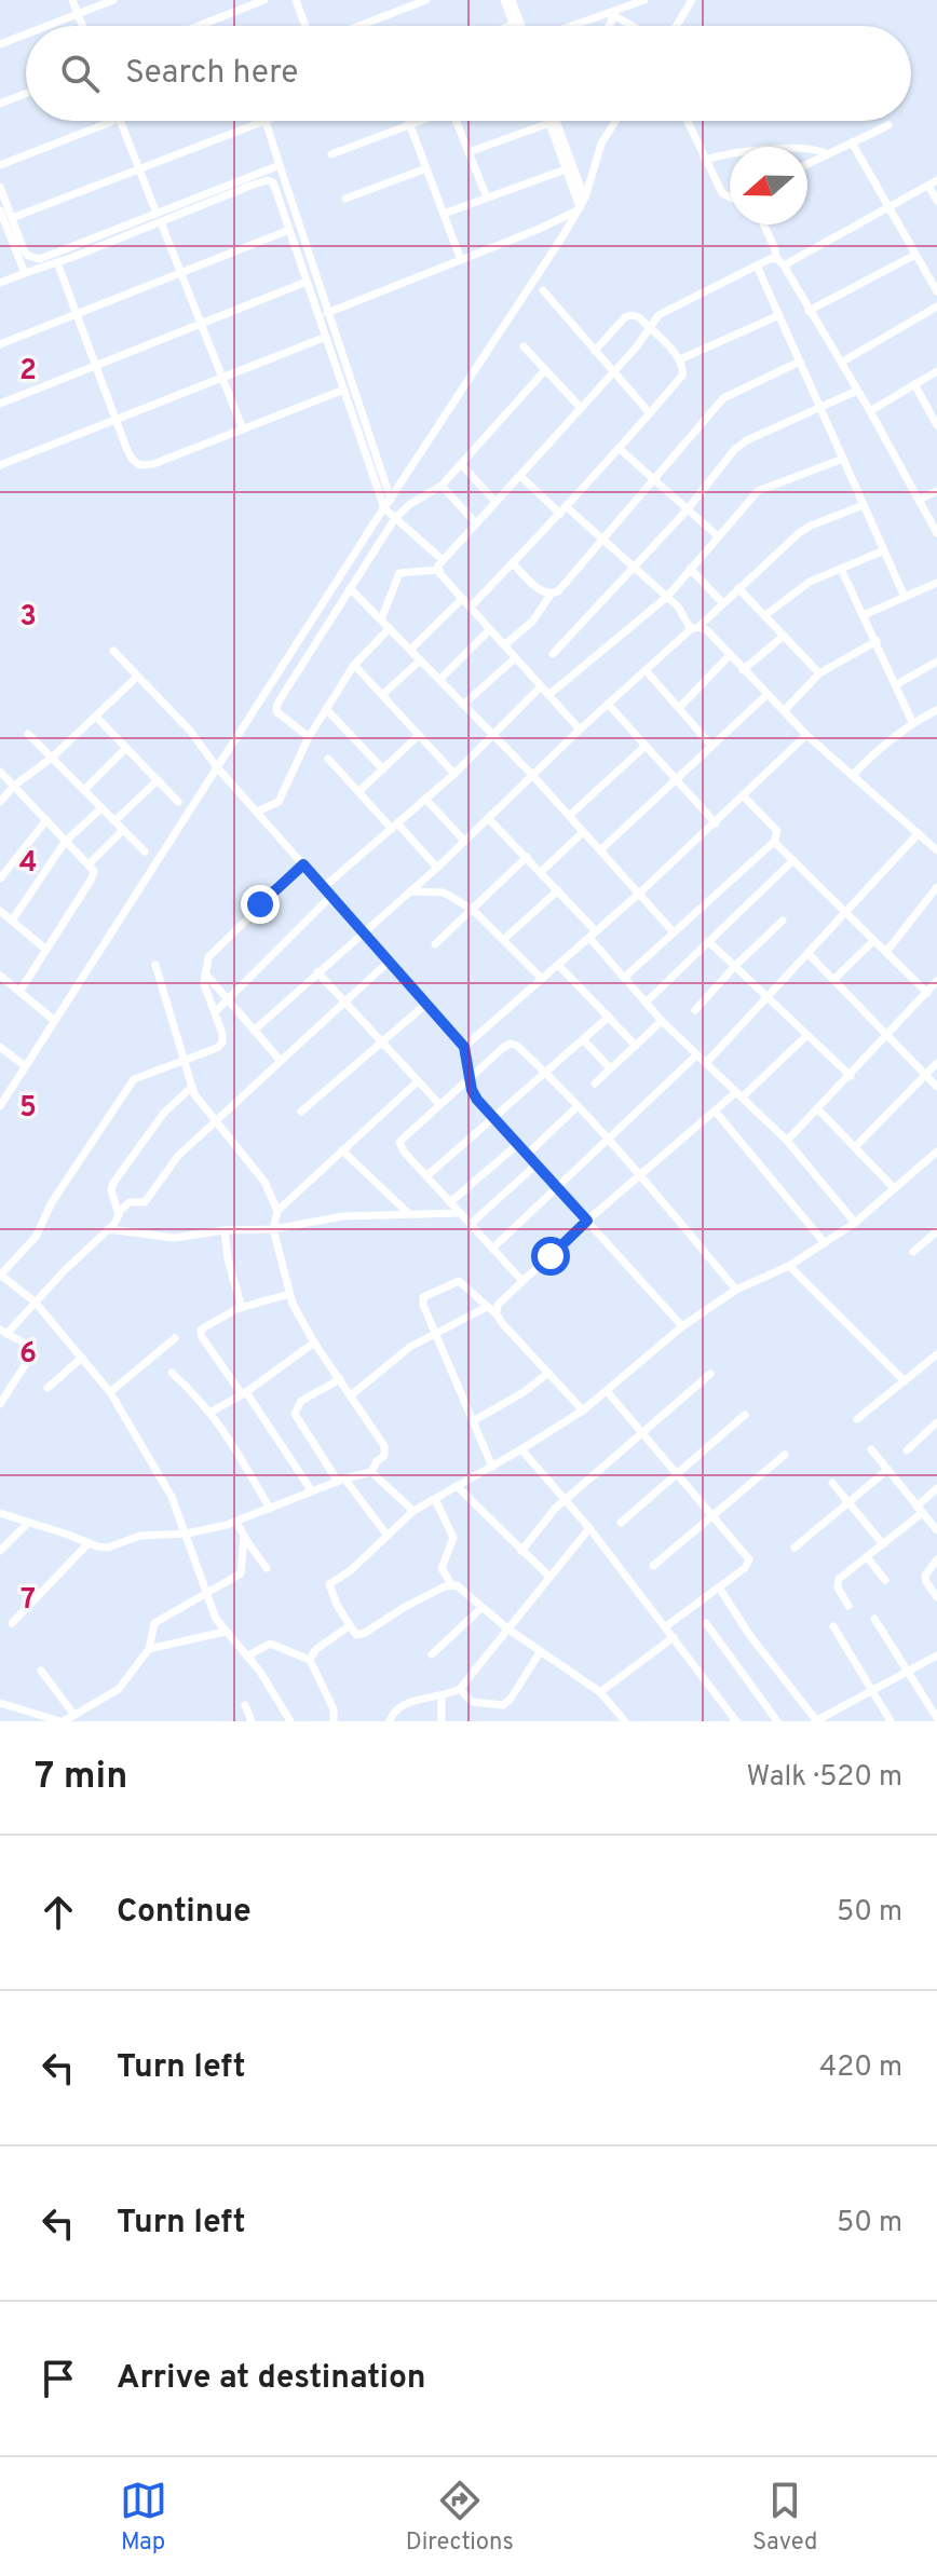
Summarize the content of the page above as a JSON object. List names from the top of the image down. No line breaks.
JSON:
{"north":"left","page":{"search":"Search here","heading":["7 min","Walk · 520 m"],"list":[["Continue","50 m"],["Turn left","420 m"],["Turn left","50 m"],"Arrive at destination"],"nav":["Map","Directions","Saved"]},"grid":{"rows":["2","3","4","5","6","7"]}}
